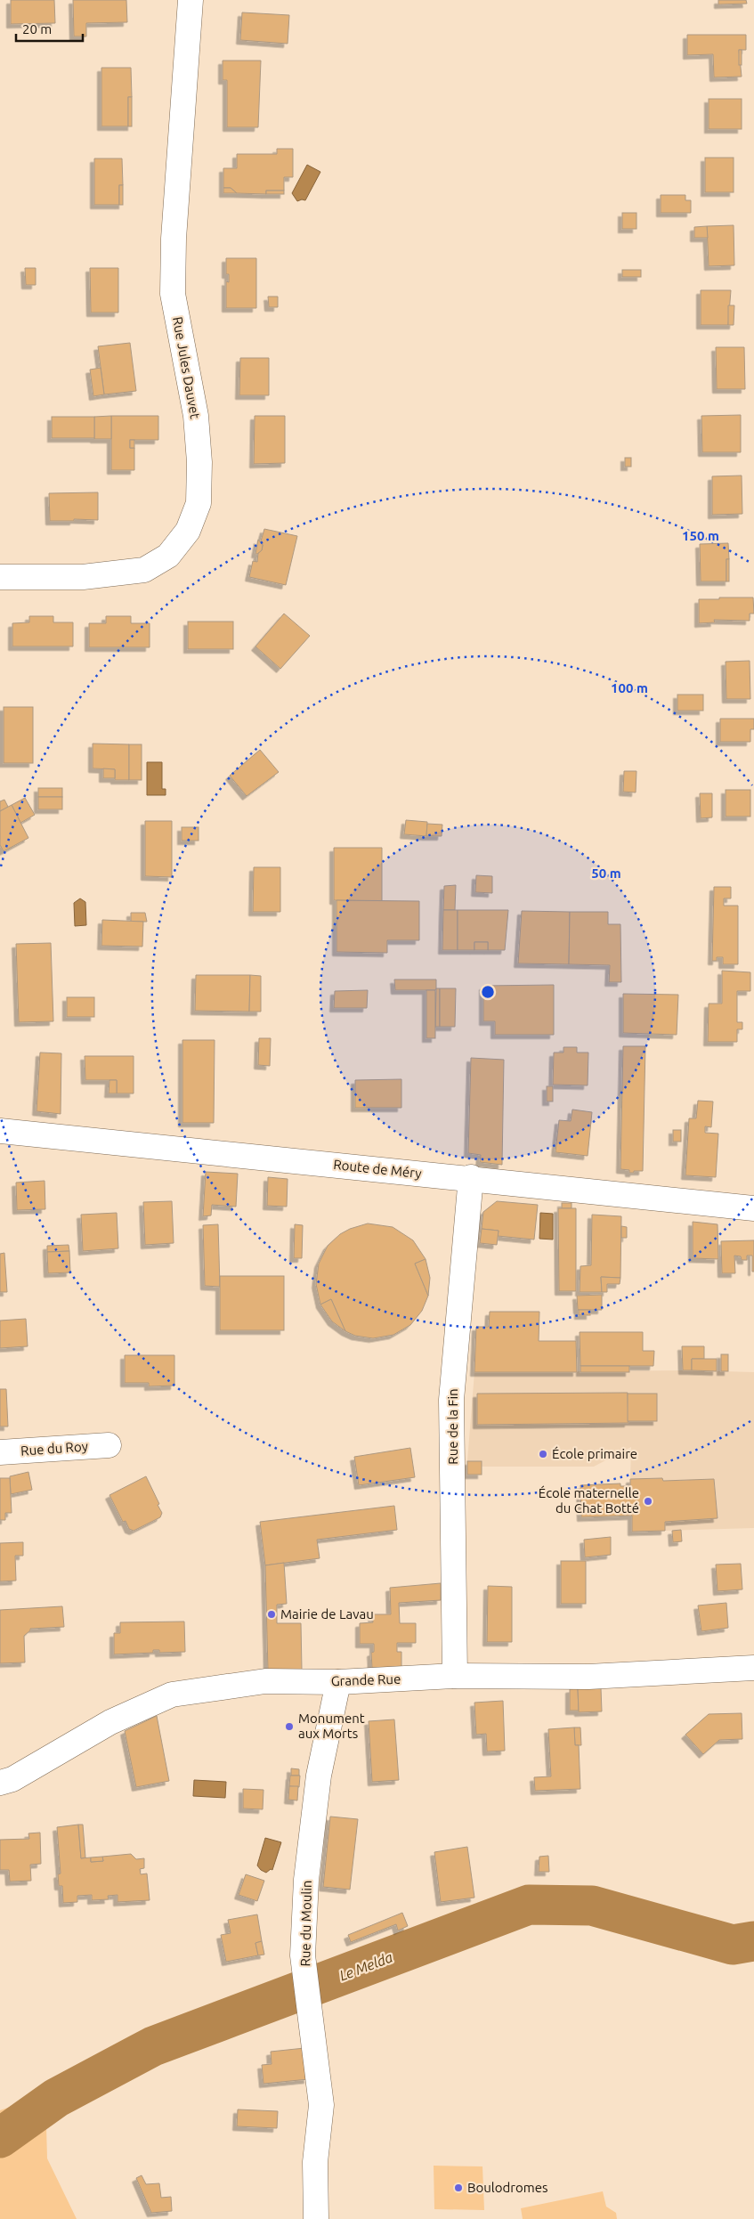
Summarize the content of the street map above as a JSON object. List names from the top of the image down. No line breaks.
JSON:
{"streets":{"street":["Rue Jules Dauvet","Route de Méry","Rue de la Fin","Rue du Roy","Grande Rue","Rue du Moulin"]},"crossings":[["Route de Méry","Rue de la Fin"],["Rue de la Fin","Grande Rue"],["Grande Rue","Rue du Moulin"]],"water":["Le Melda"],"places":["École primaire","École maternelle du Chat Botté","Mairie de Lavau","Monument aux Morts","Boulodromes"],"scale_bar":"20 m","rings":["150 m","100 m","50 m"]}
